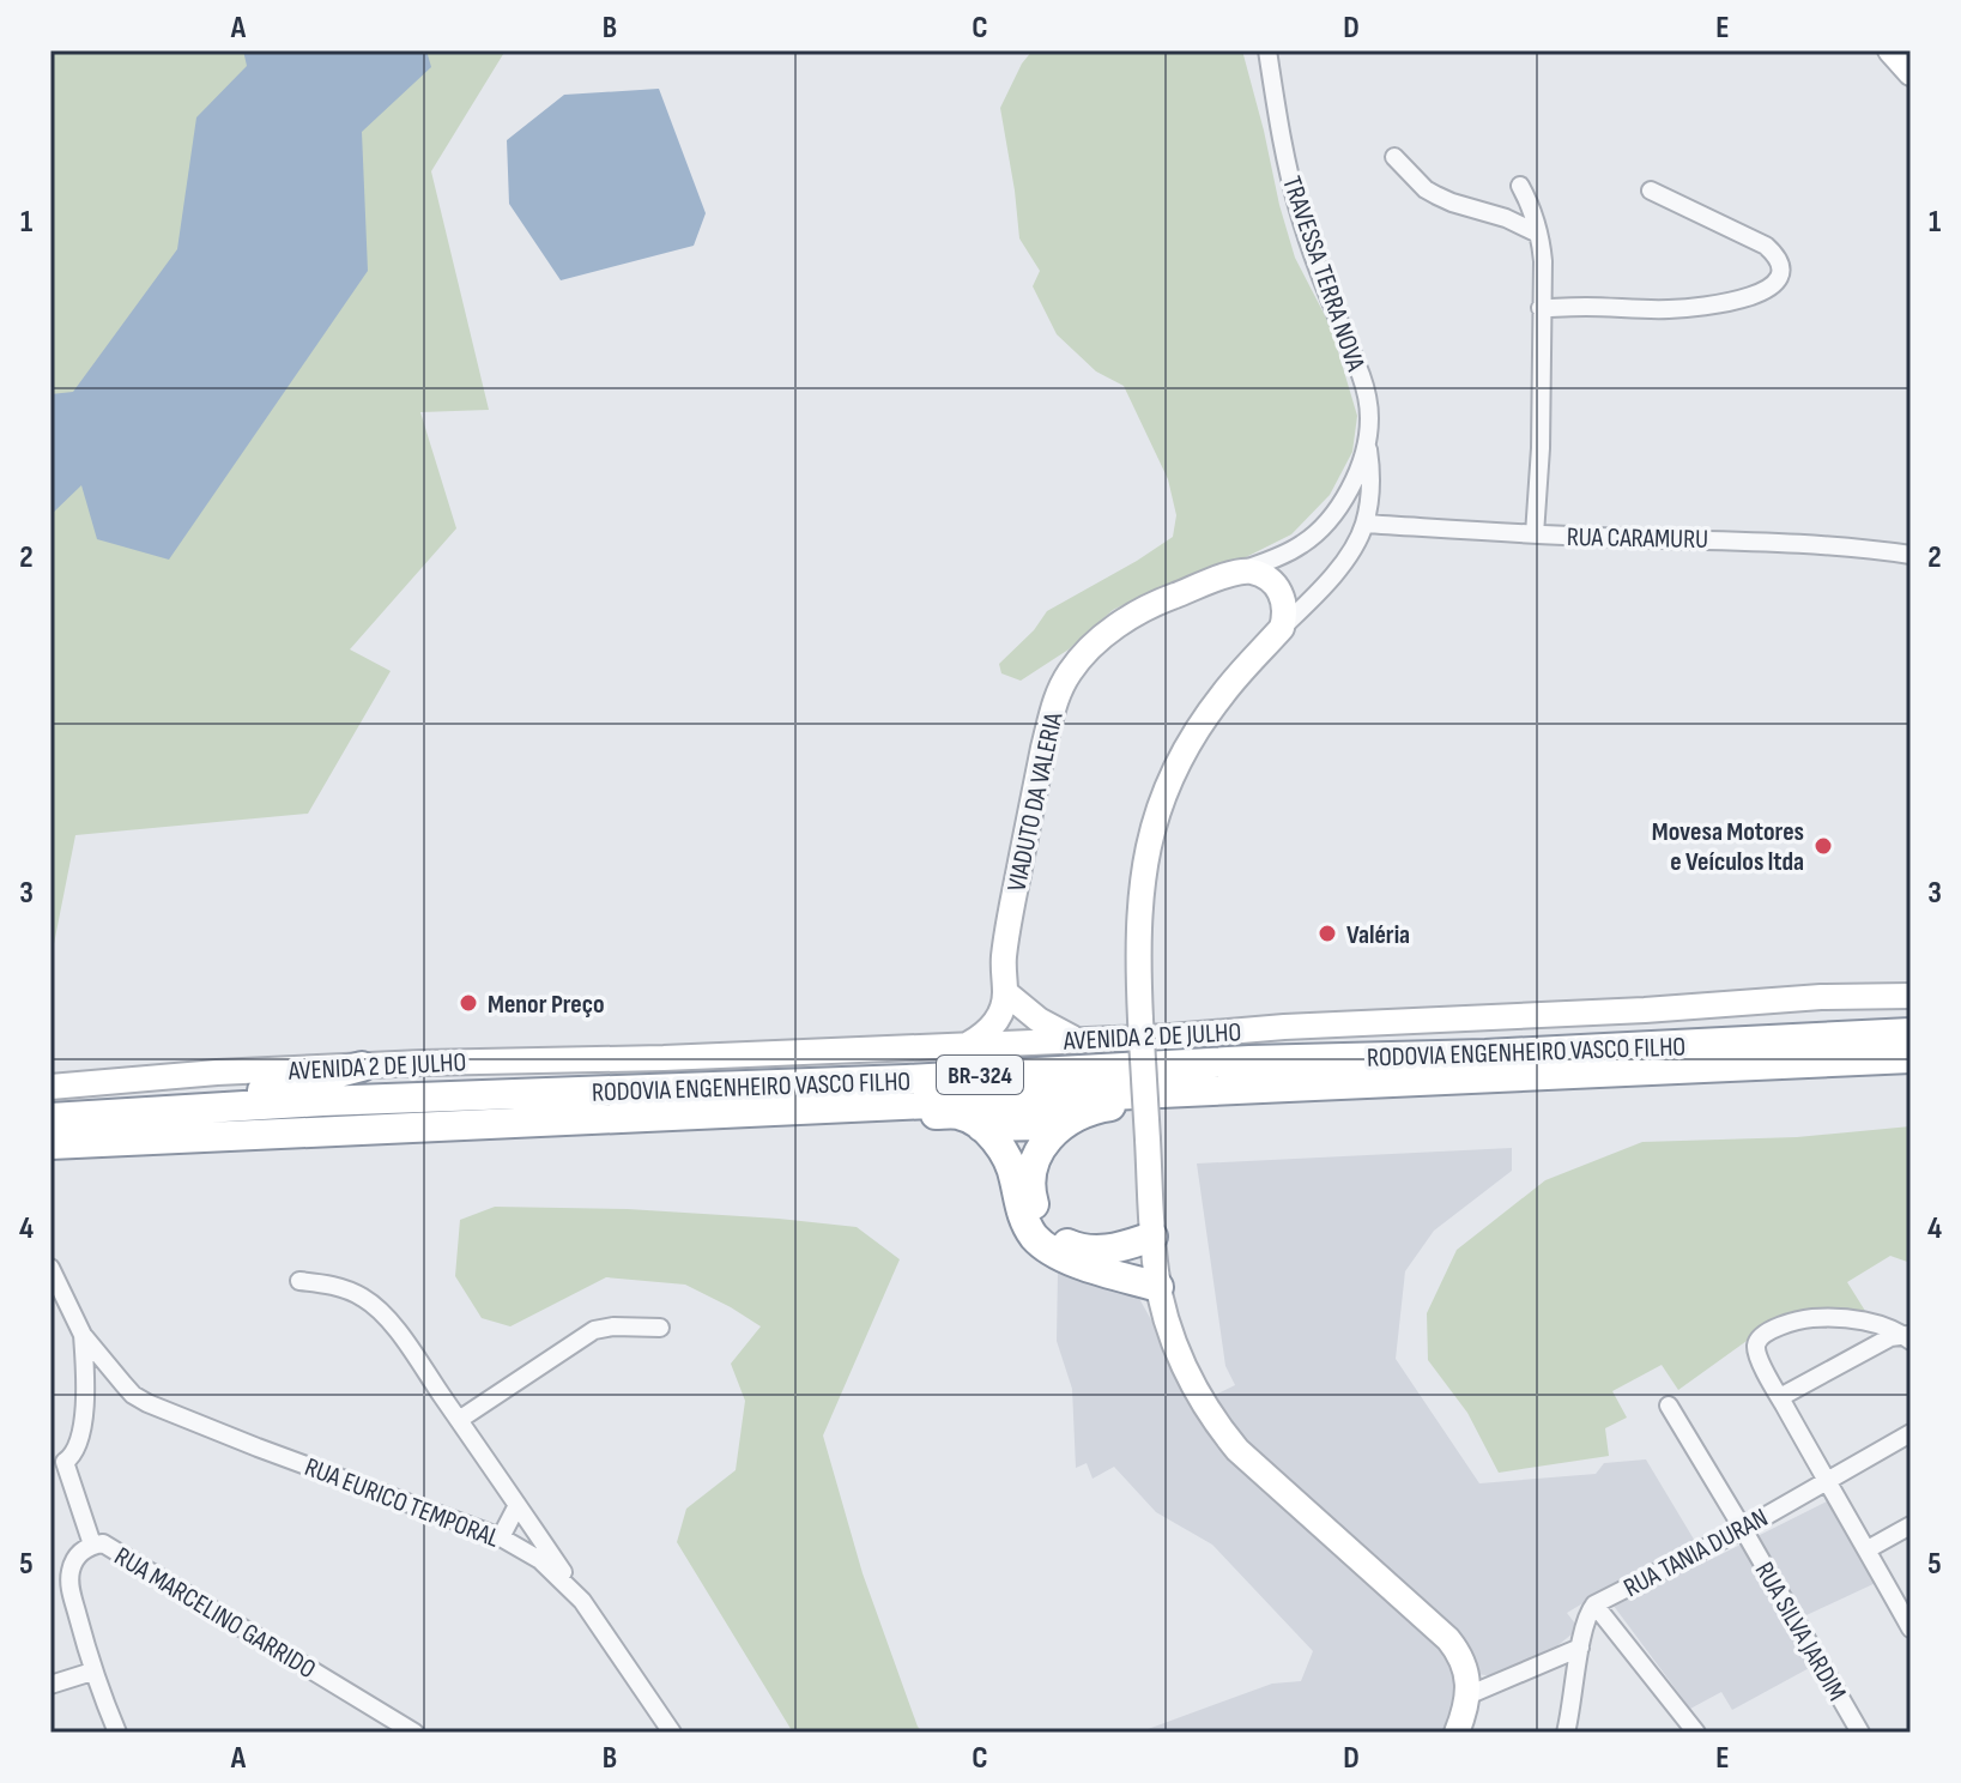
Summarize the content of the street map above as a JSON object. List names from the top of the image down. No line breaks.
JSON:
{"streets":{"highway":["RODOVIA ENGENHEIRO VASCO FILHO","BR-324"],"main road":["VIADUTO DA VALERIA","AVENIDA 2 DE JULHO"],"street":["TRAVESSA TERRA NOVA","RUA CARAMURU","RUA EURICO TEMPORAL","RUA TANIA DURAN","RUA MARCELINO GARRIDO","RUA SILVA JARDIM"]},"crossings":[["VIADUTO DA VALERIA","AVENIDA 2 DE JULHO"],["RUA TANIA DURAN","RUA SILVA JARDIM"]],"places":["Movesa Motores e Veículos ltda","Valéria","Menor Preço"],"grid":{"columns":["A","B","C","D","E"],"rows":["1","2","3","4","5"]}}
